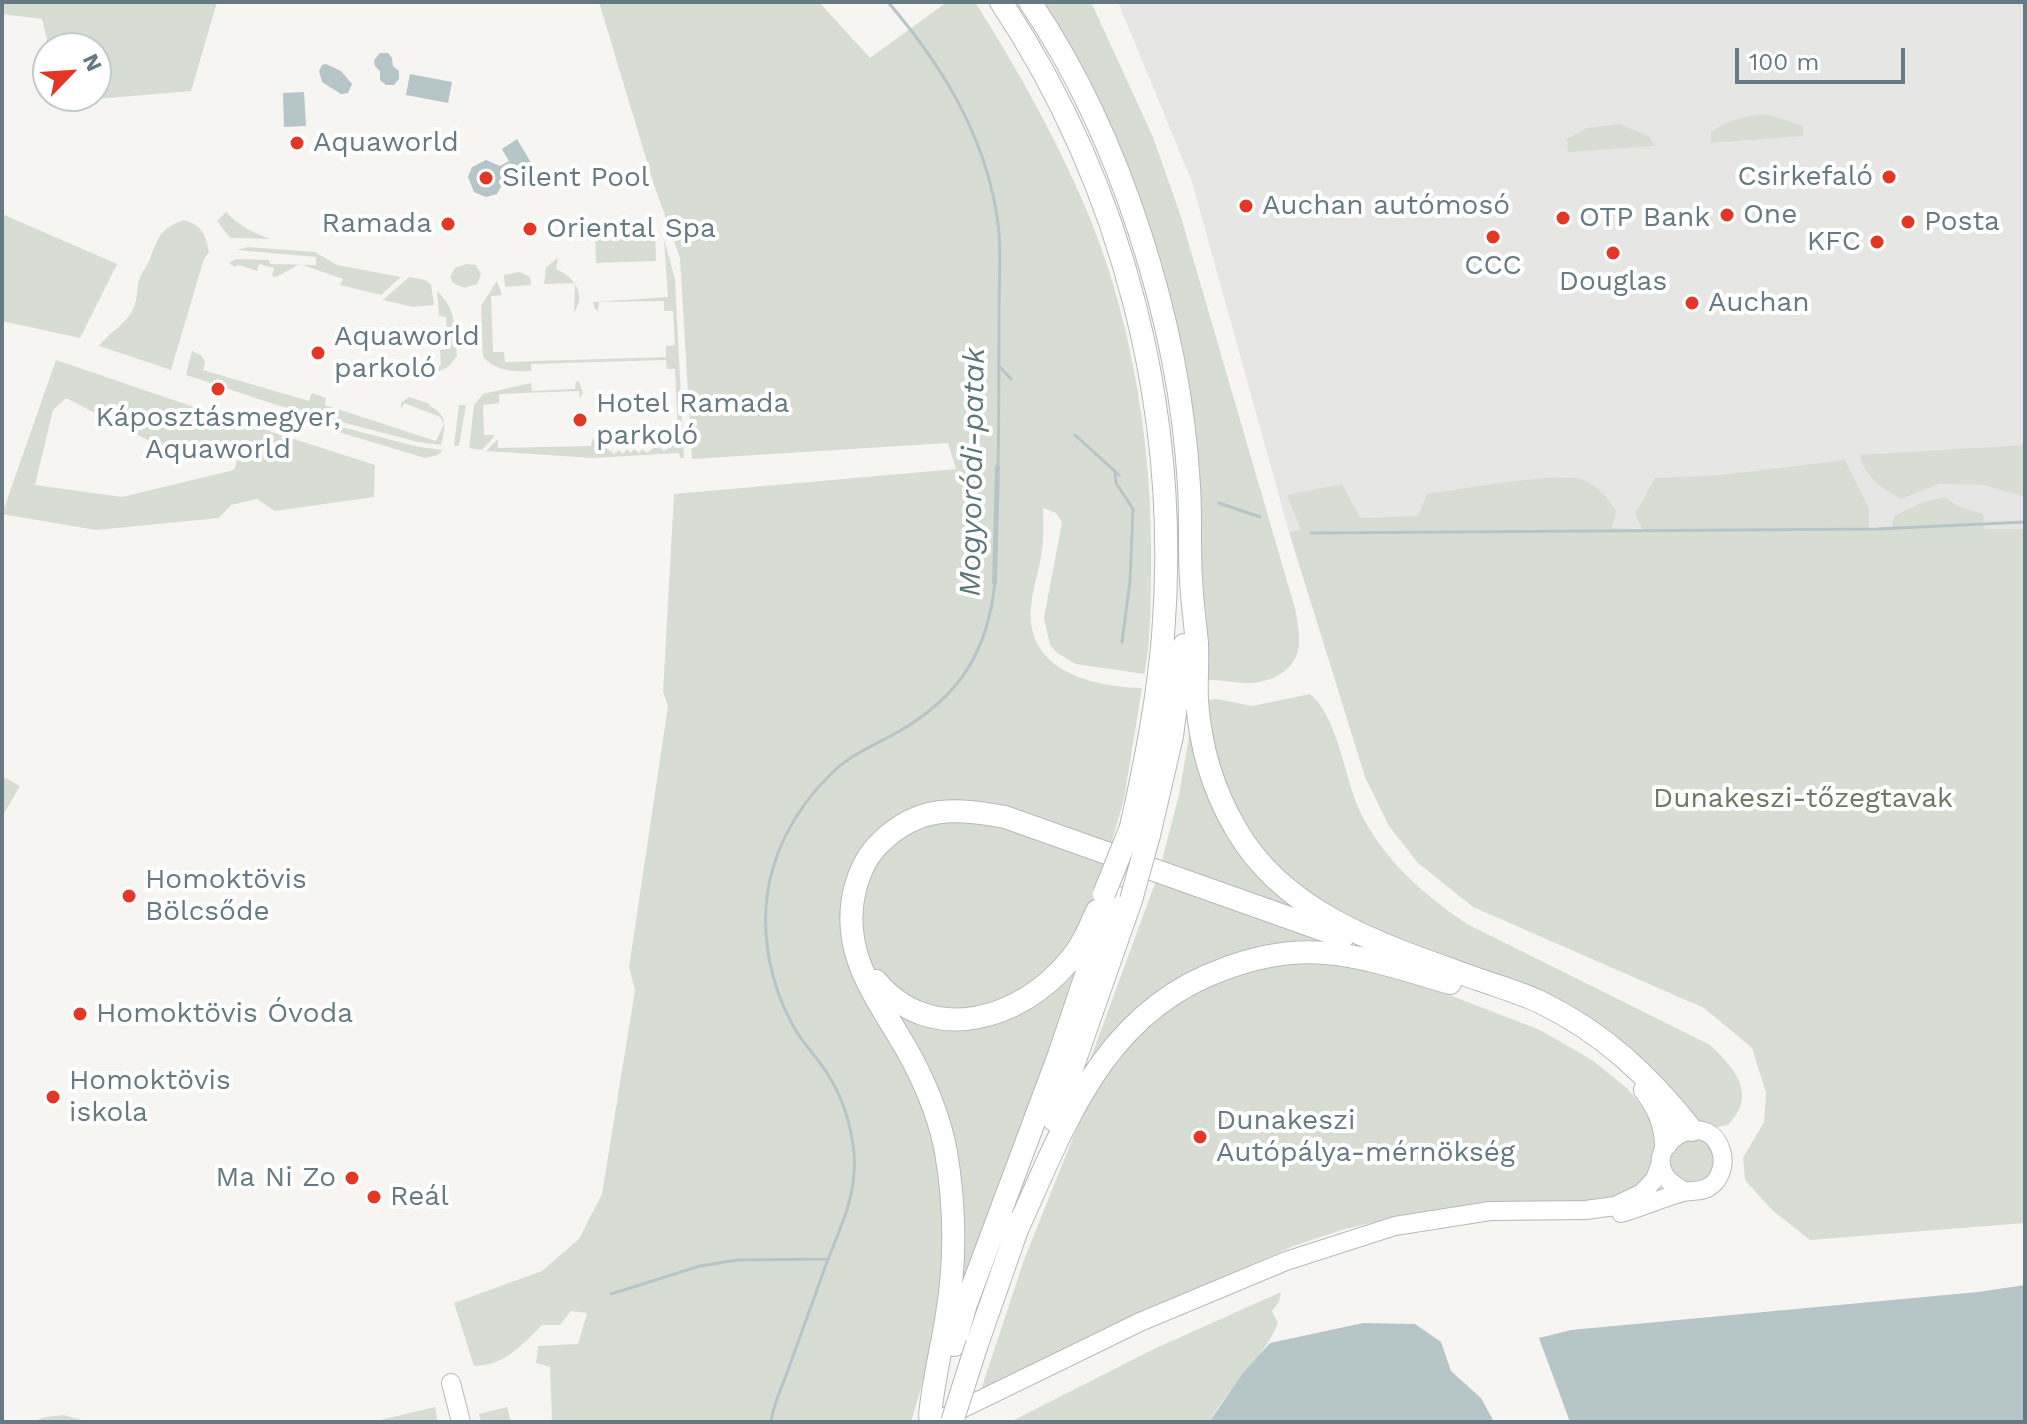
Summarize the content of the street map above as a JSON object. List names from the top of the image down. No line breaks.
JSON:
{"water":["Mogyoródi-patak"],"parks":["Dunakeszi-tőzegtavak"],"places":["Aquaworld","Csirkefaló","Silent Pool","Auchan autómosó","One","OTP Bank","Posta","Ramada","Oriental Spa","CCC","KFC","Douglas","Auchan","Aquaworld parkoló","Káposztásmegyer, Aquaworld","Hotel Ramada parkoló","Homoktövis Bölcsőde","Homoktövis Óvoda","Homoktövis iskola","Dunakeszi Autópálya-mérnökség","Ma Ni Zo","Reál"],"scale_bar":"100 m","north":"top right"}
